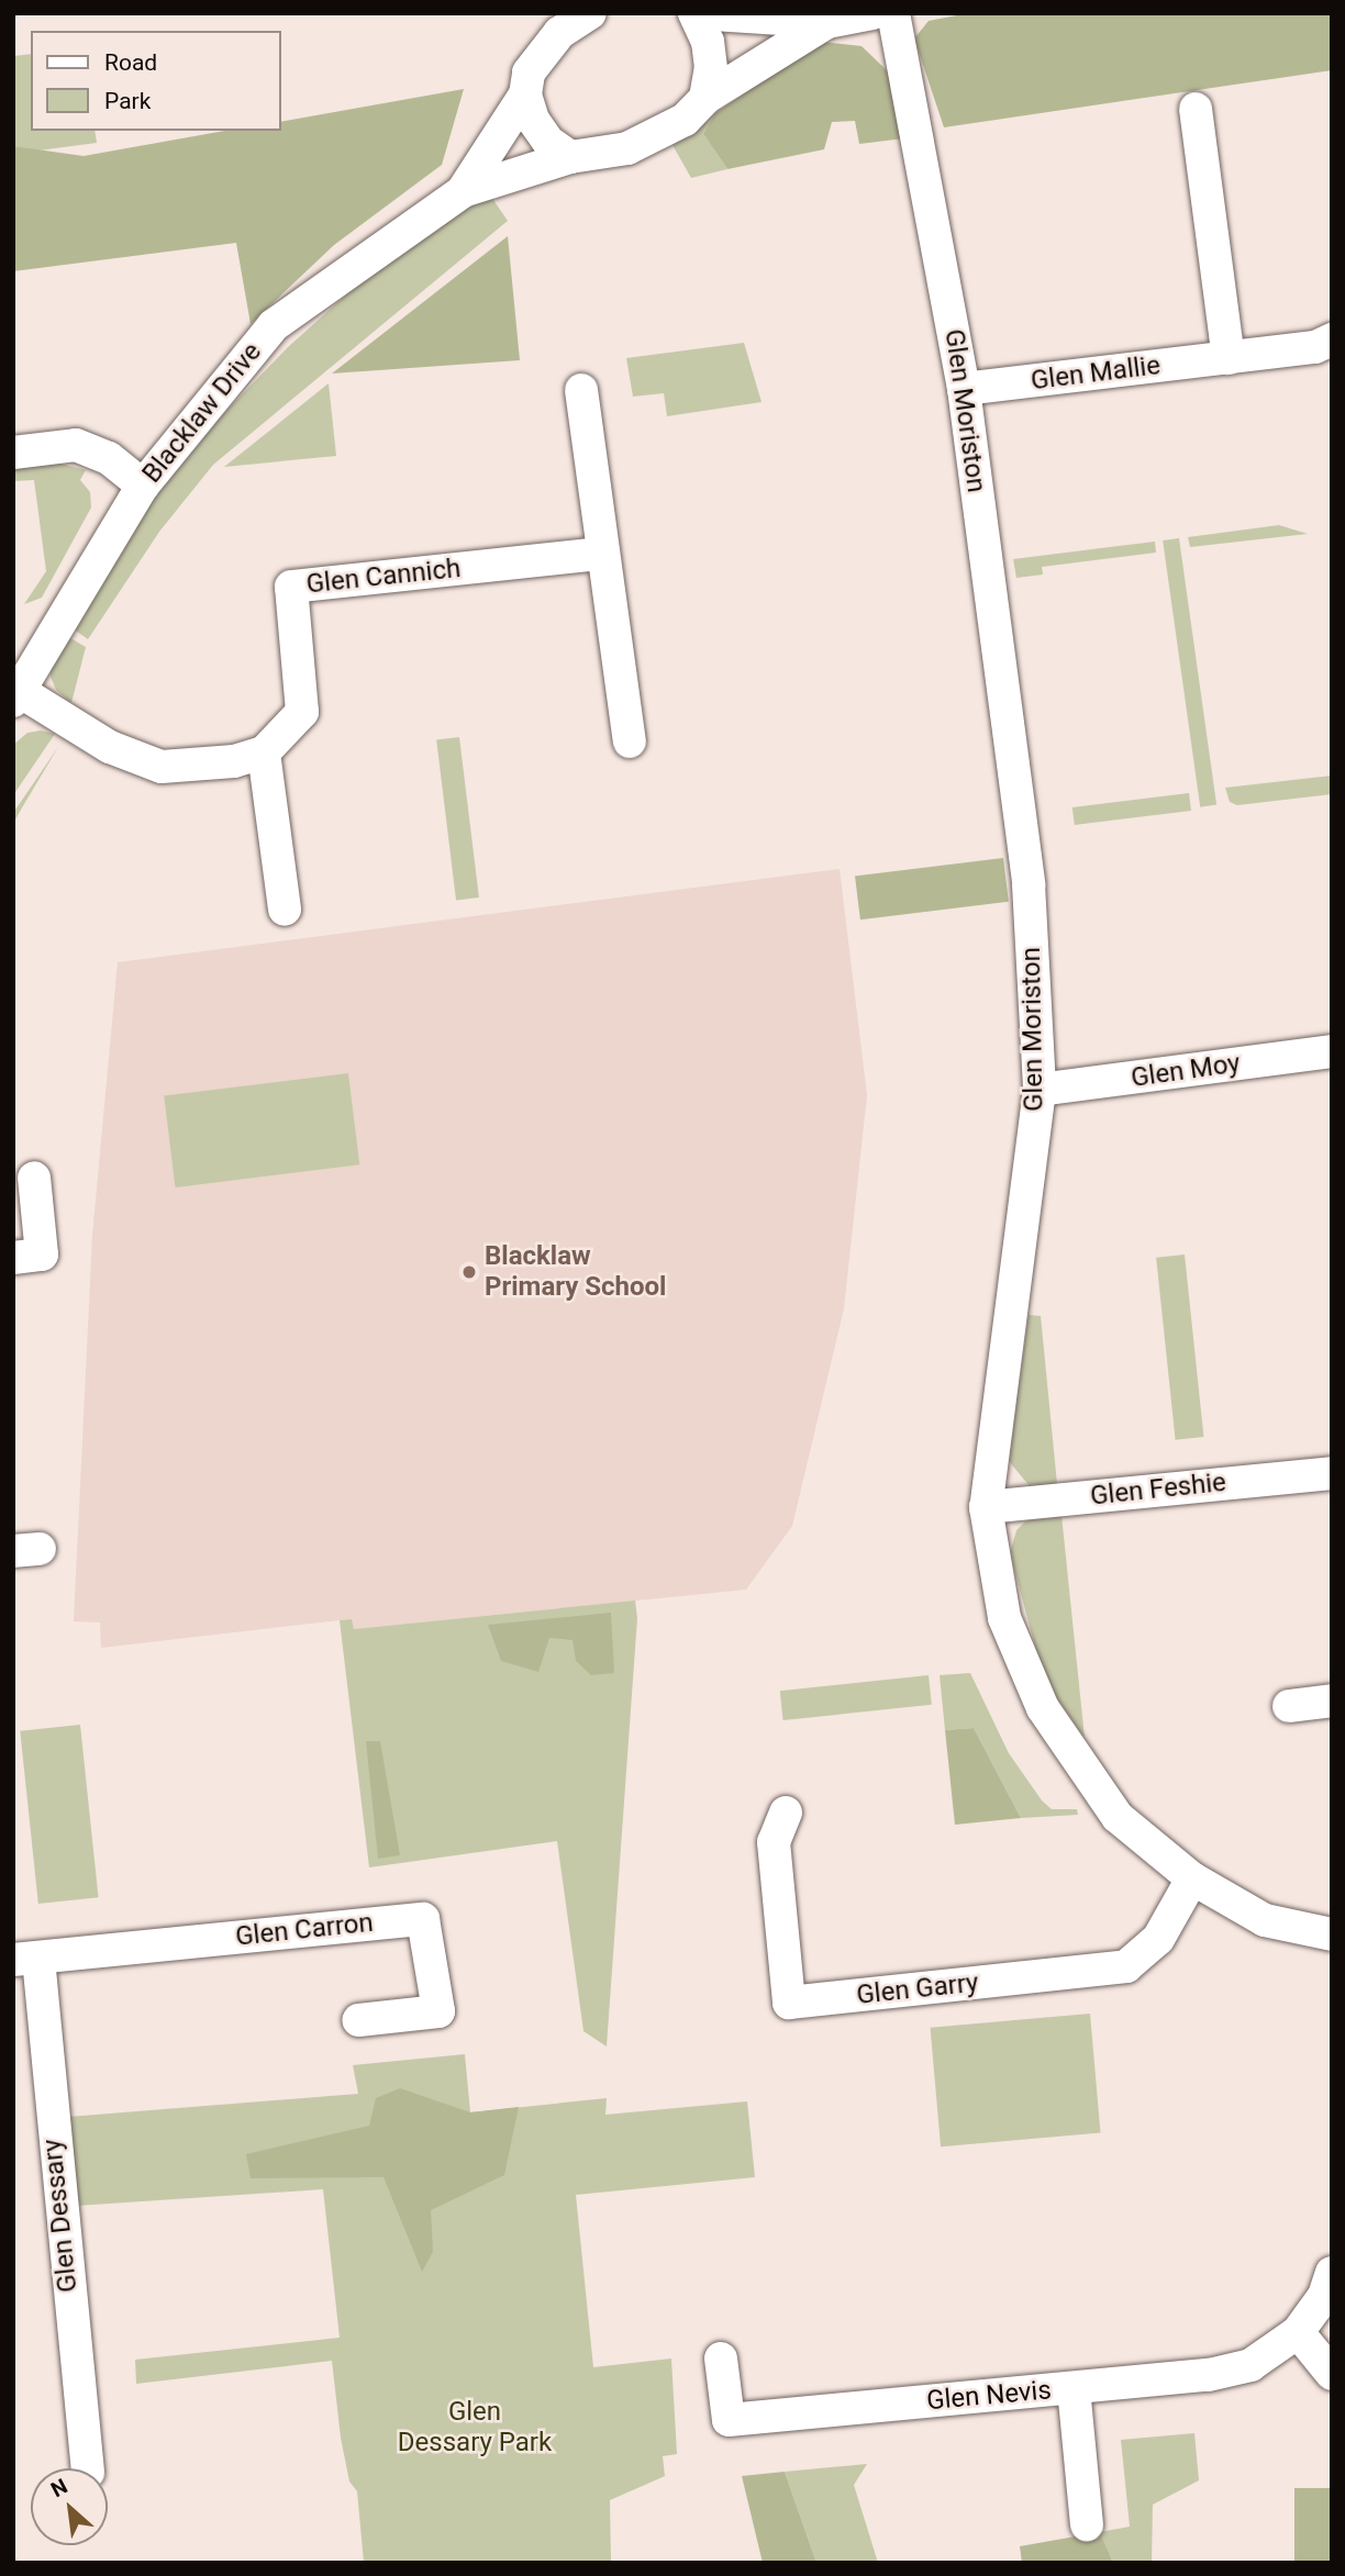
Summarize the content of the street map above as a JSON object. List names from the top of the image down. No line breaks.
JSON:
{"streets":{"street":["Glen Mallie","Glen Moriston","Blacklaw Drive","Glen Cannich","Glen Moy","Glen Feshie","Glen Carron","Glen Garry","Glen Dessary","Glen Nevis"]},"crossings":[["Glen Mallie","Glen Moriston"],["Glen Moriston","Glen Moy"],["Glen Moriston","Glen Feshie"],["Glen Moriston","Glen Garry"],["Glen Carron","Glen Dessary"]],"parks":["Glen Dessary Park"],"places":["Blacklaw Primary School"],"legend":["Road","Park"],"north":"top left"}
